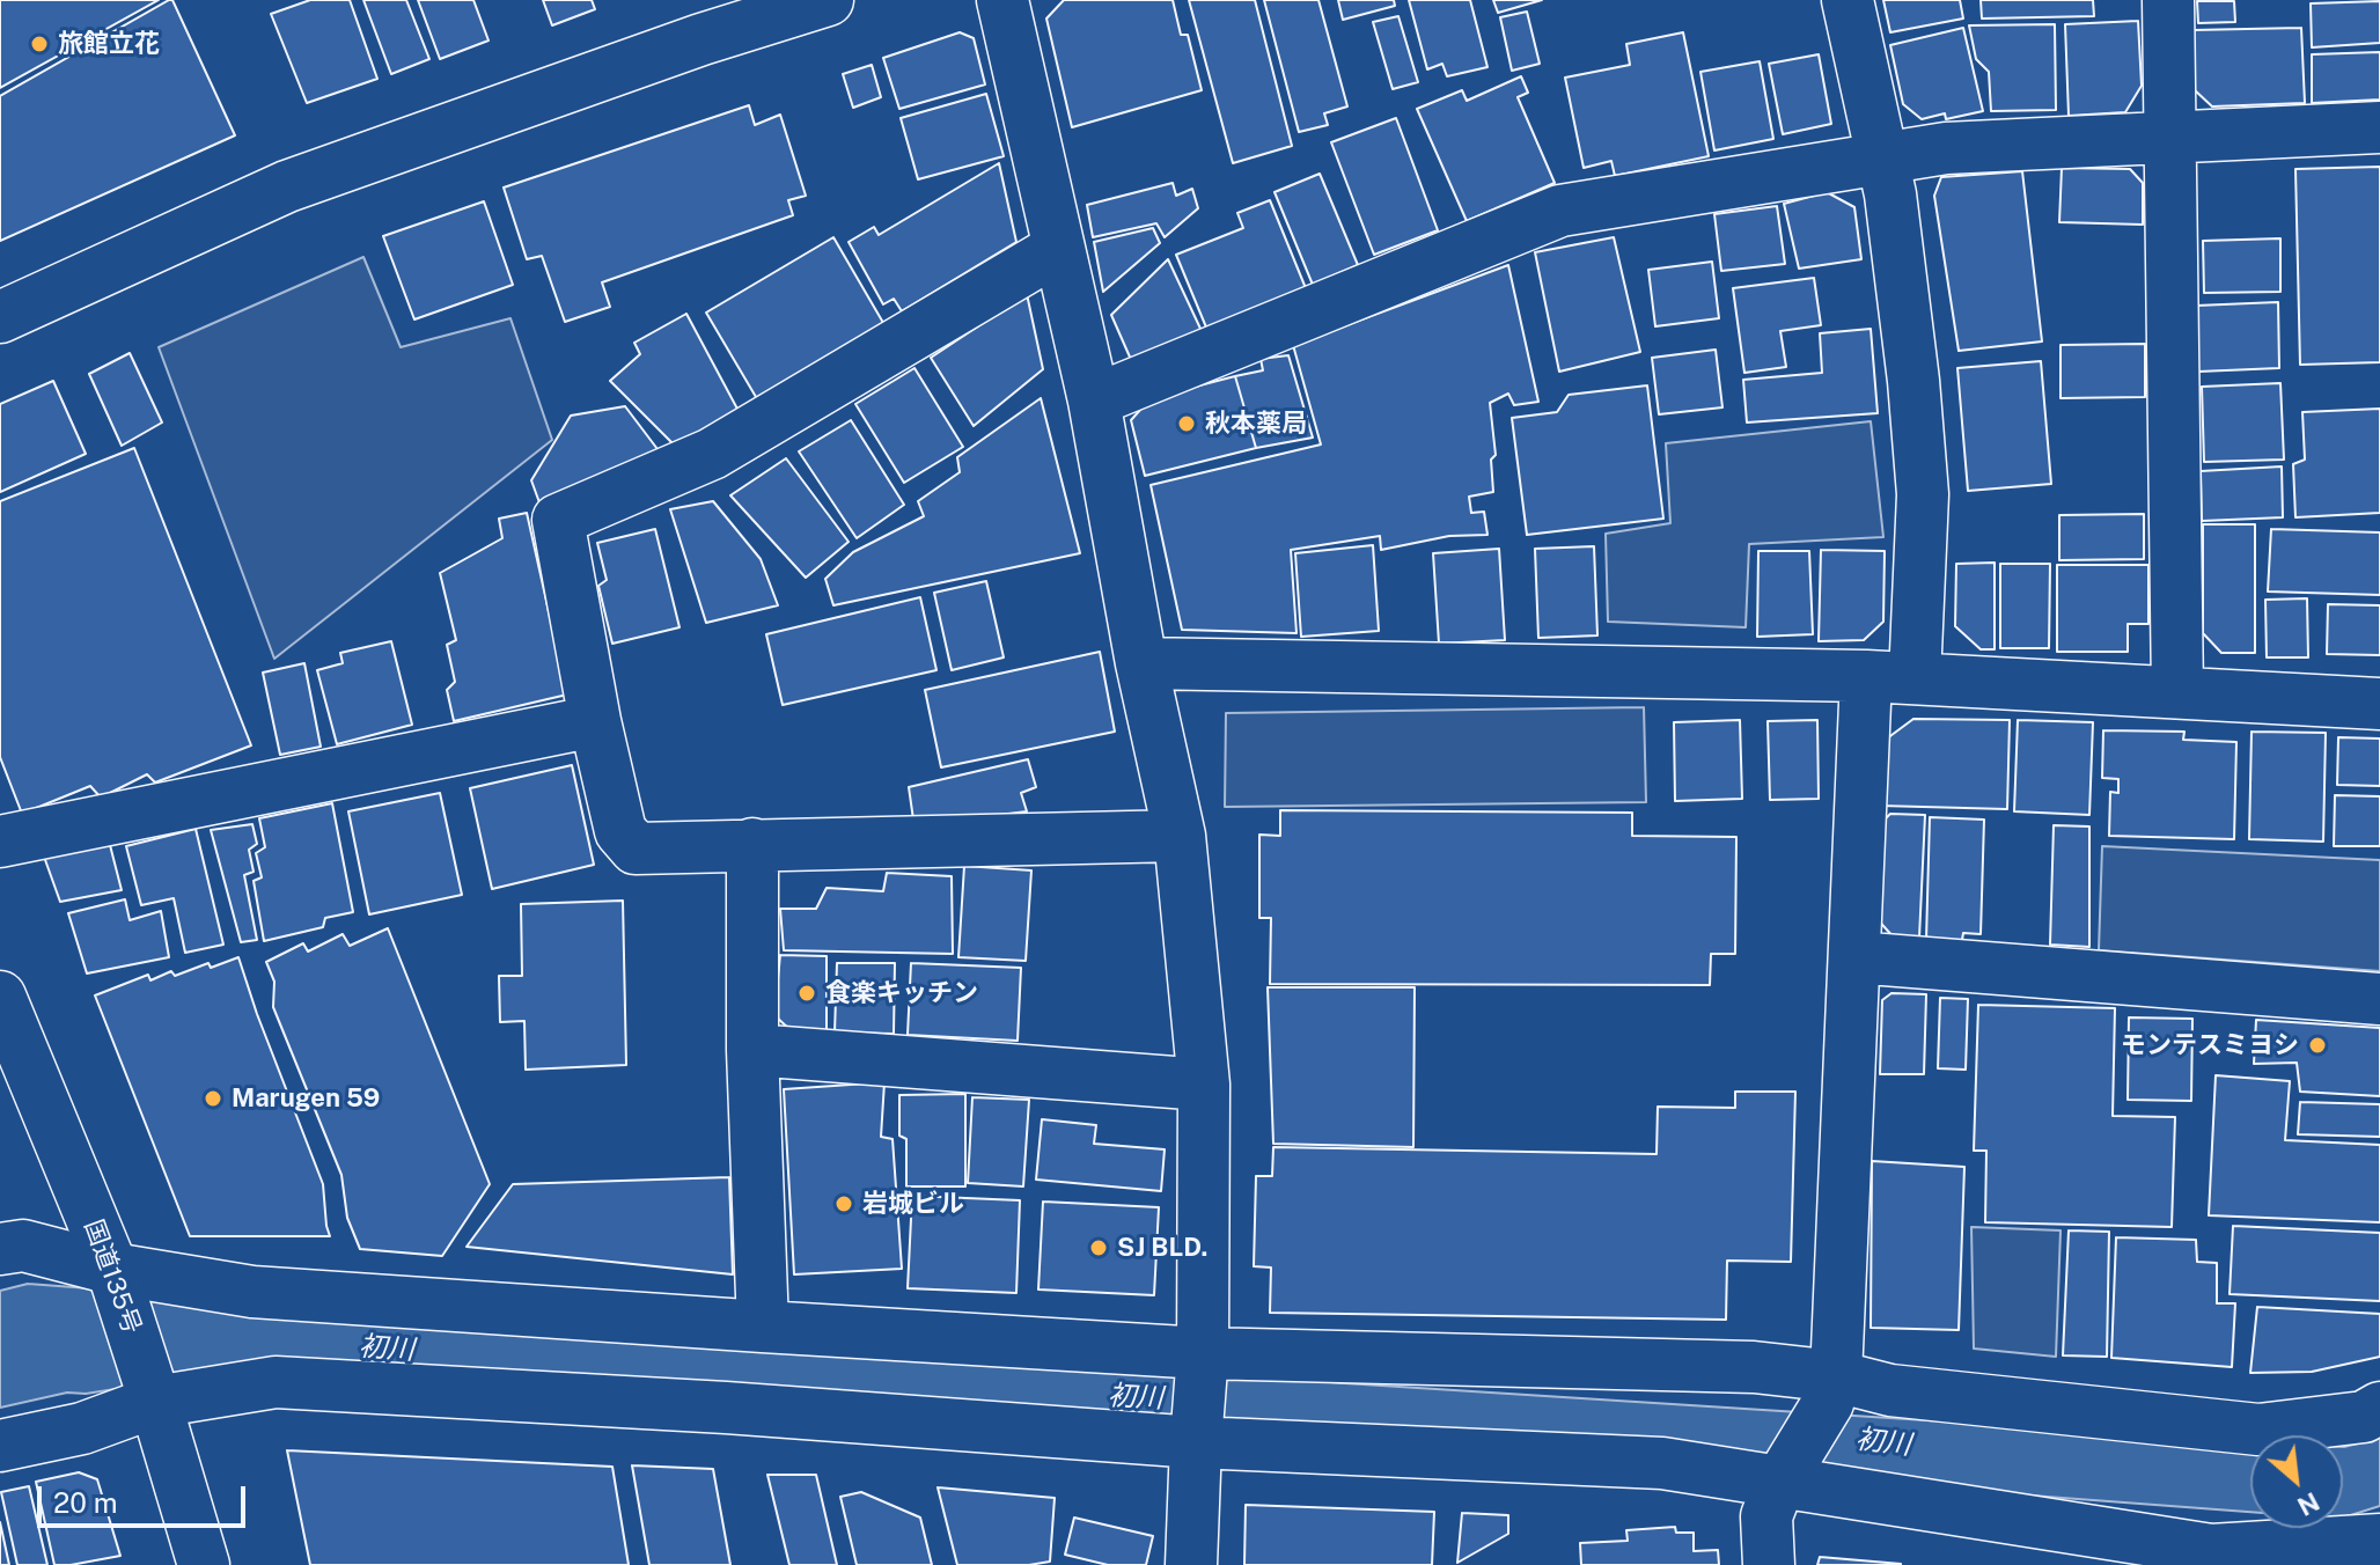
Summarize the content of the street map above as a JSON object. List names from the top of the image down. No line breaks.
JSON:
{"streets":{"main road":["国道135号"]},"water":["初川"],"places":["旅館立花","秋本薬局","食楽キッチン","モンテスミヨシ","Marugen 59","岩城ビル","SJ BLD."],"scale_bar":"20 m","north":"bottom right"}
